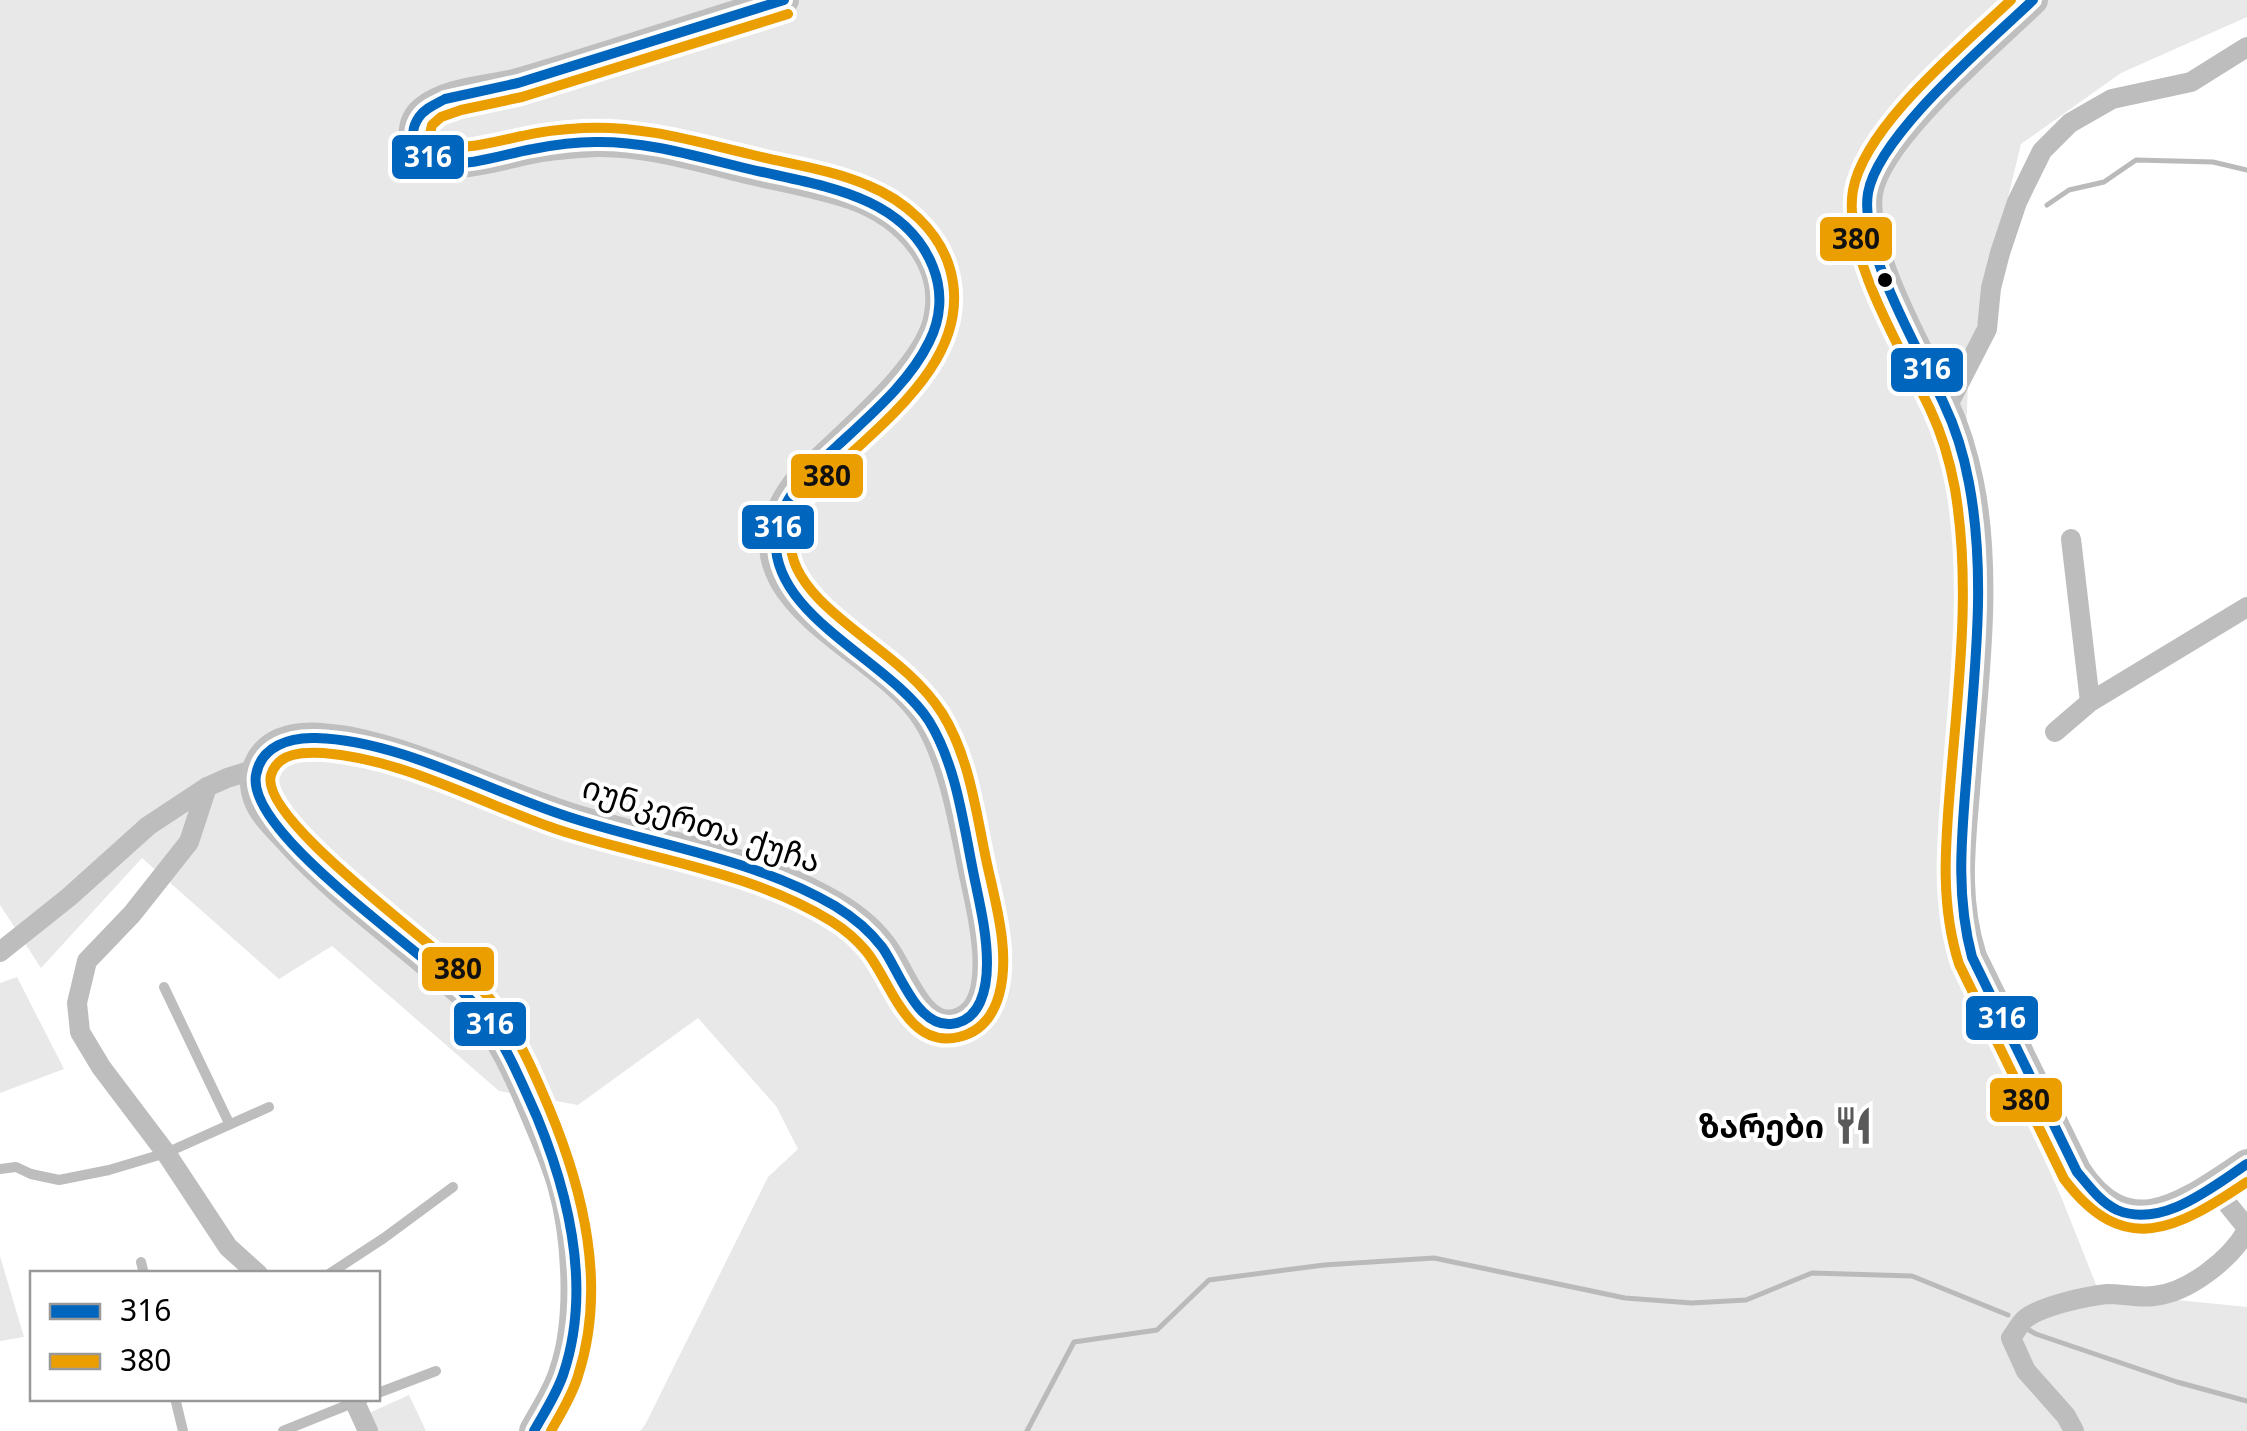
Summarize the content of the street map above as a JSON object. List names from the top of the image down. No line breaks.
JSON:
{"streets":{"main road":["იუნკერთა ქუჩა"]},"places":{"restaurant":["ზარები"]},"lines":["transit line 316","transit line 380"],"legend":["316","380"]}
